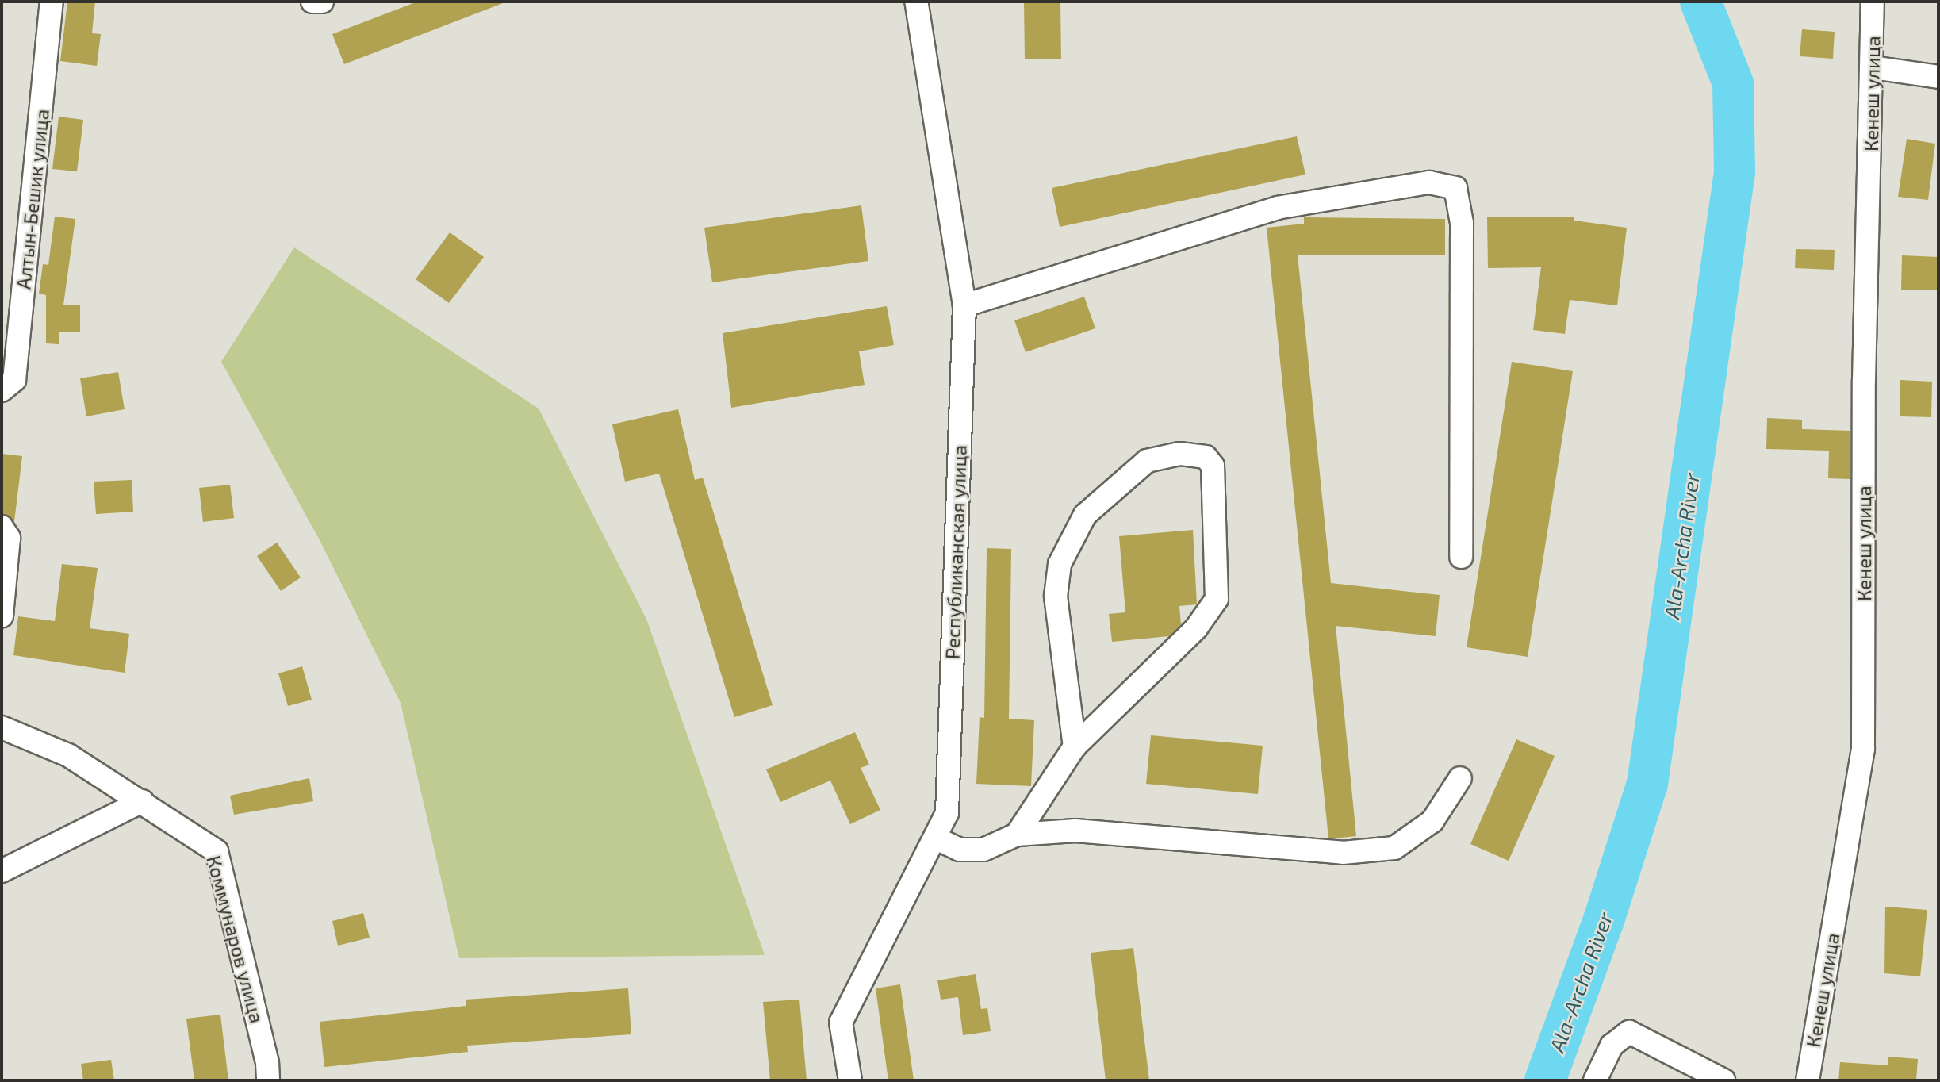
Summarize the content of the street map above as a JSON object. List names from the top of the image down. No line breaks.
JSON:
{"streets":{"street":["Кенеш улица","Алтын-Бешик улица","Республиканская улица","Коммунаров улица"]},"water":["Ala-Archa River"]}
